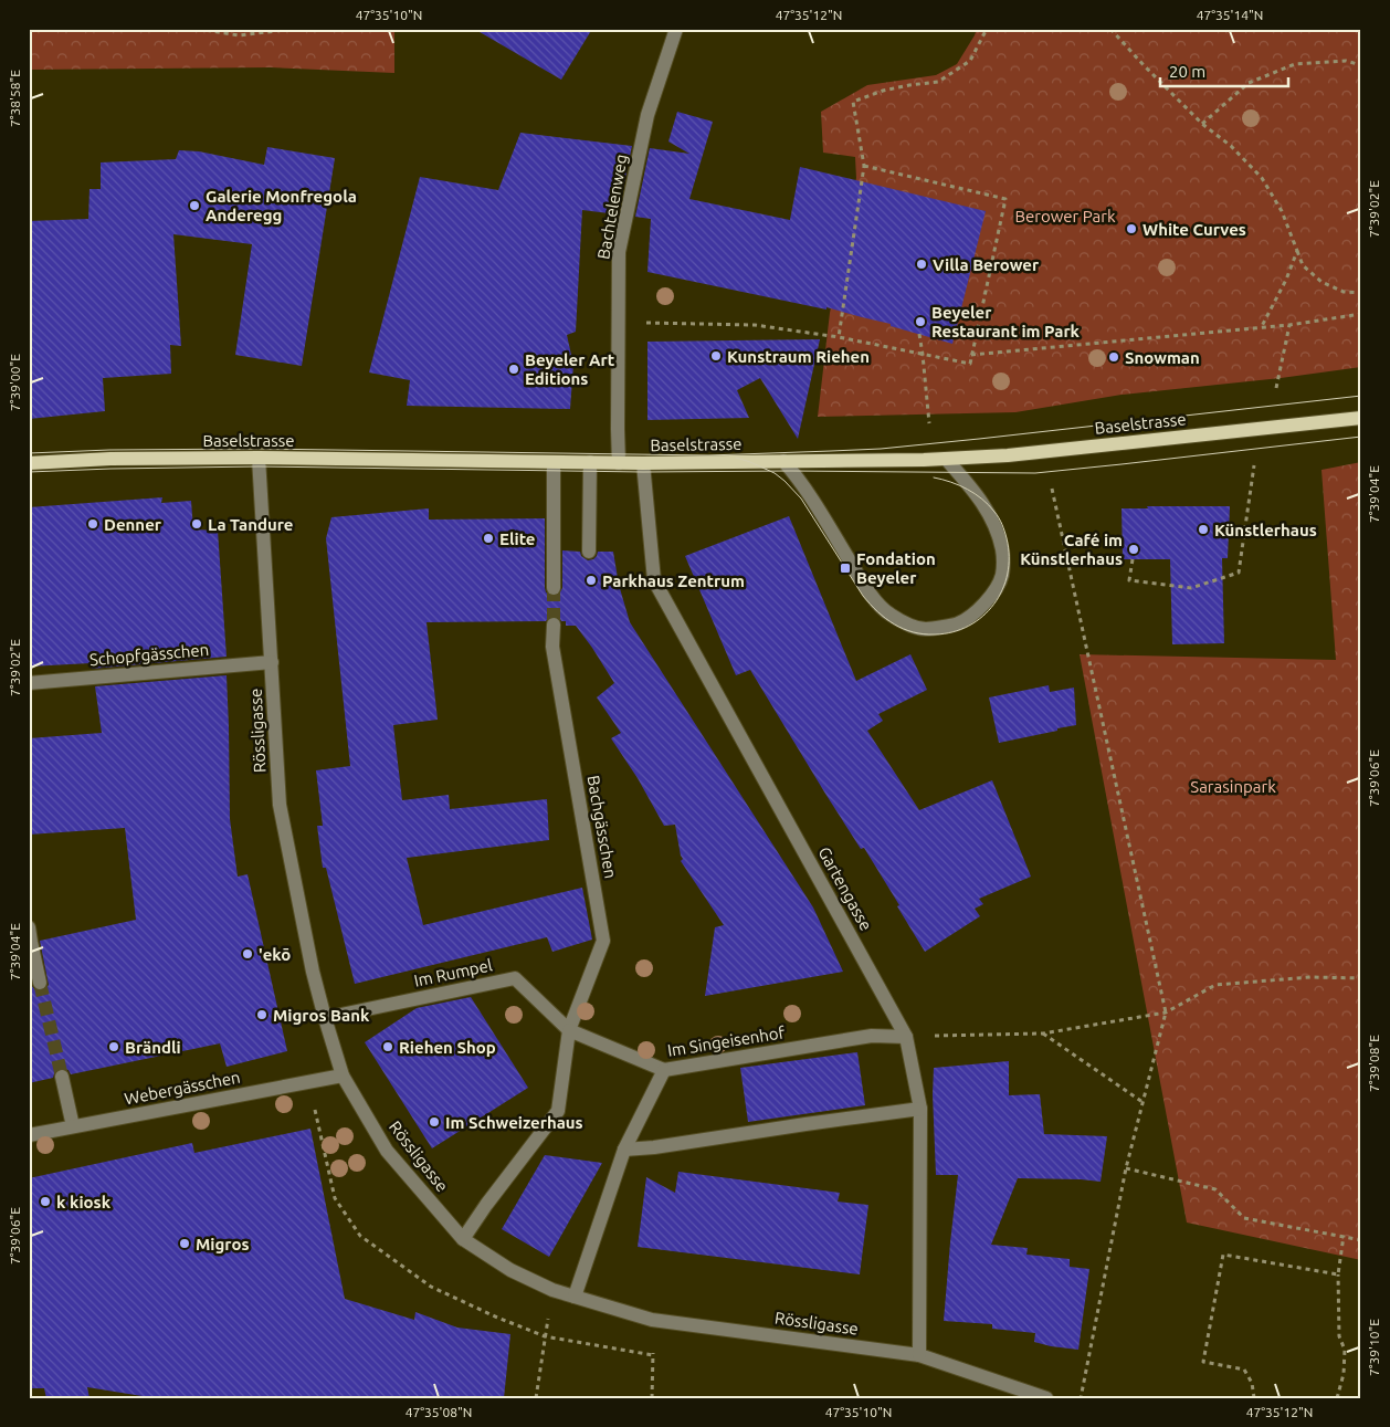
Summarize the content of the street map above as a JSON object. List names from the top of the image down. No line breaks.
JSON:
{"streets":{"main road":["Baselstrasse"],"street":["Bachtelenweg","Schopfgässchen","Rössligasse","Bachgässchen","Gartengasse","Im Rumpel","Im Singeisenhof","Webergässchen"]},"crossings":[["Bachtelenweg","Baselstrasse"],["Baselstrasse","Rössligasse"],["Baselstrasse","Gartengasse"],["Schopfgässchen","Rössligasse"],["Rössligasse","Gartengasse"],["Rössligasse","Im Rumpel"],["Rössligasse","Webergässchen"],["Bachgässchen","Im Rumpel"],["Bachgässchen","Im Singeisenhof"],["Gartengasse","Im Singeisenhof"],["Im Rumpel","Im Singeisenhof"]],"parks":["Berower Park","Sarasinpark"],"places":{"other":["Galerie Monfregola Anderegg","White Curves","Villa Berower","Beyeler Restaurant im Park","Kunstraum Riehen","Snowman","Beyeler Art Editions","Denner","La Tandure","Künstlerhaus","Elite","Café im Künstlerhaus","Parkhaus Zentrum","'ekō","Migros Bank","Brändli","Riehen Shop","Im Schweizerhaus","k kiosk","Migros"],"transit":["Fondation Beyeler"]},"scale_bar":"20 m","coordinates":["47°35'10\"N","47°35'12\"N","47°35'14\"N","7°38'58\"E","7°39'02\"E","7°39'00\"E","7°39'04\"E","7°39'06\"E","7°39'08\"E","7°39'10\"E","47°35'08\"N"]}
